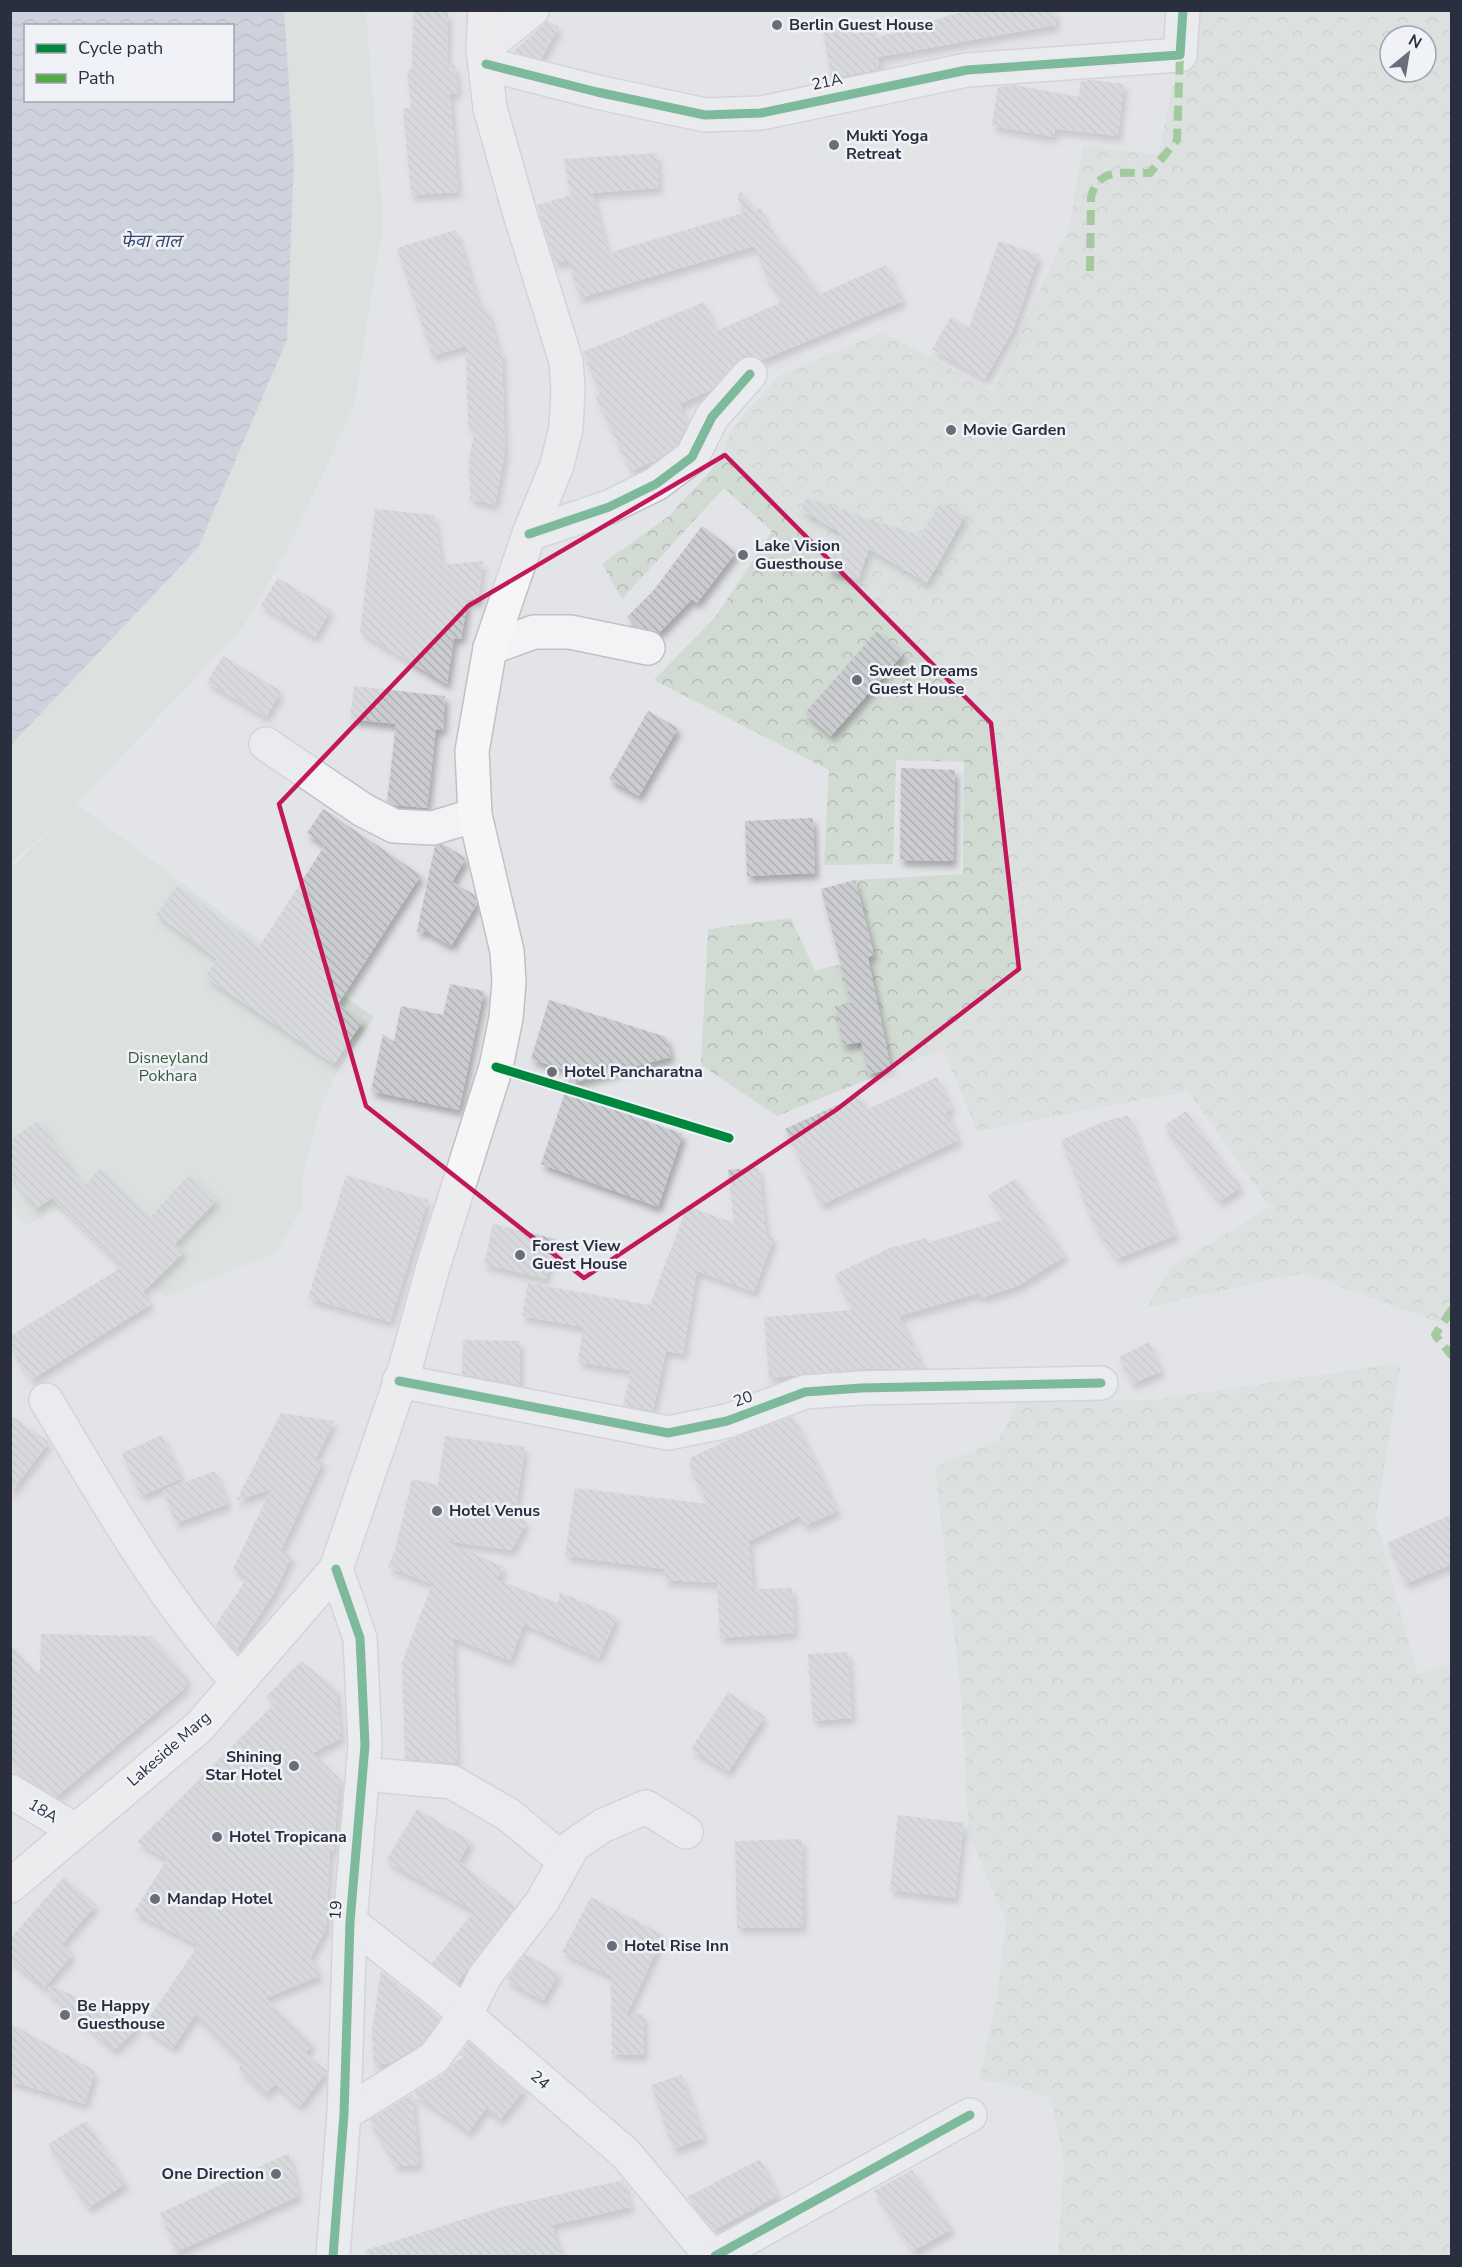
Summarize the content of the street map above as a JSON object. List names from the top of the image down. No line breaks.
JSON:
{"streets":{"main road":["Lakeside Marg"],"street":["21A","20","18A","19","24"]},"crossings":[["Lakeside Marg","18A"],["Lakeside Marg","19"],["19","24"]],"water":["फेवा ताल"],"parks":["Disneyland Pokhara"],"places":["Berlin Guest House","Mukti Yoga Retreat","Movie Garden","Lake Vision Guesthouse","Sweet Dreams Guest House","Hotel Pancharatna","Forest View Guest House","Hotel Venus","Shining Star Hotel","Hotel Tropicana","Mandap Hotel","Hotel Rise Inn","Be Happy Guesthouse","One Direction"],"legend":["Cycle path","Path"],"north":"top right"}
